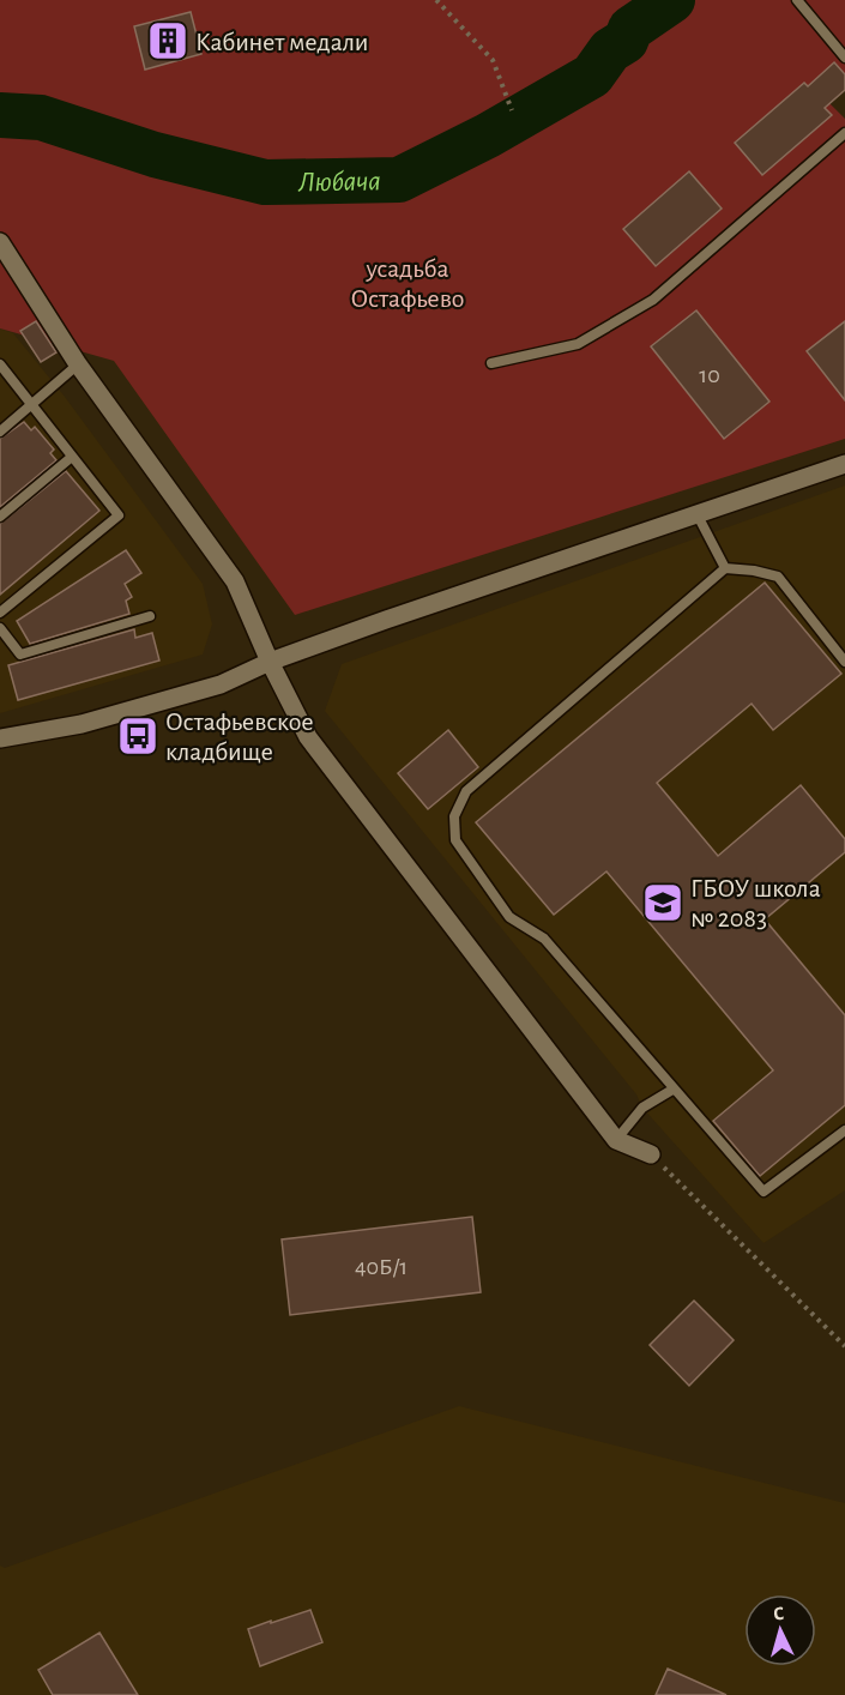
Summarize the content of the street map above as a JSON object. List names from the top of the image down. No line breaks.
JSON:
{"water":["Любача"],"parks":["усадьба Остафьево"],"places":{"building":["Кабинет медали"],"bus stop":["Остафьевское кладбище"],"school or university":["ГБОУ школа № 2083"]},"house_numbers":["10","40Б/1"],"north":"top"}
